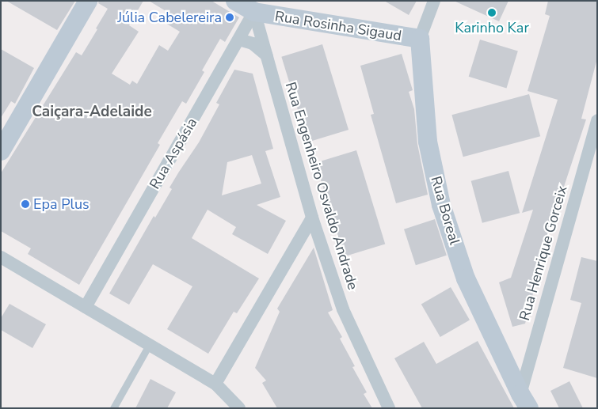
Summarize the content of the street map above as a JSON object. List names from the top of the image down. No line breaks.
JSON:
{"streets":{"street":["Rua Rosinha Sigaud","Rua Aspásia","Rua Engenheiro Osvaldo Andrade","Rua Boreal","Rua Henrique Gorceix"]},"crossings":[["Rua Rosinha Sigaud","Rua Aspásia"],["Rua Rosinha Sigaud","Rua Engenheiro Osvaldo Andrade"],["Rua Rosinha Sigaud","Rua Boreal"],["Rua Aspásia","Rua Engenheiro Osvaldo Andrade"],["Rua Boreal","Rua Henrique Gorceix"]],"districts":["Caiçara-Adelaide"],"places":["Karinho Kar","Júlia Cabelereira","Epa Plus"]}
